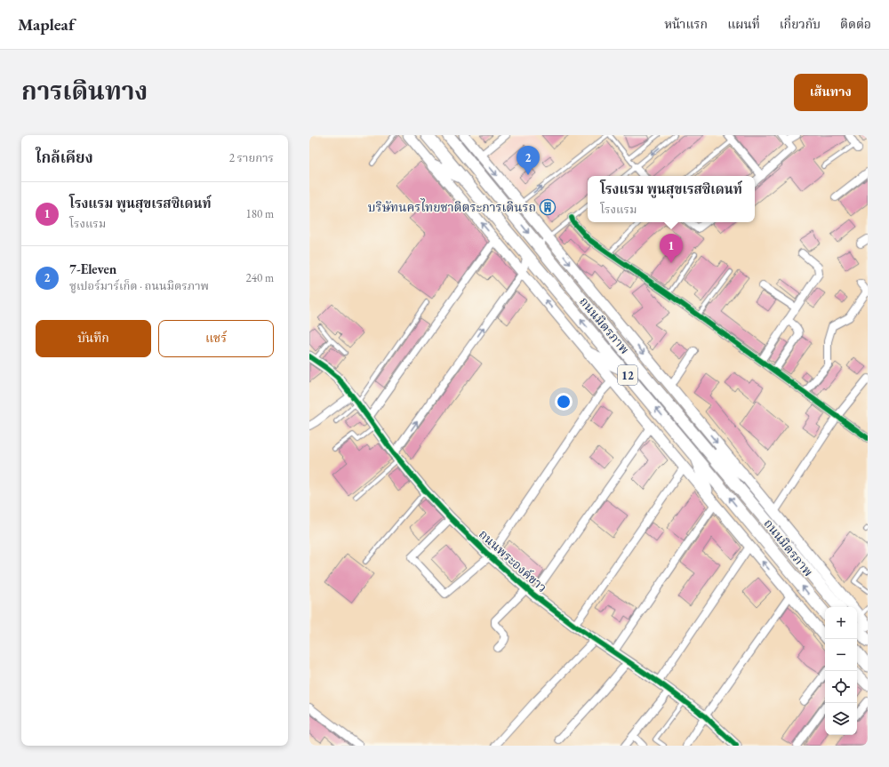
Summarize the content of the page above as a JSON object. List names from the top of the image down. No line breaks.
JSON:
{"streets":{"main road":["ถนนมิตรภาพ","12","ถนนพระองค์ขาว"]},"places":{"building":["บริษัทนครไทยชาติตระการเดินรถ"]},"page":{"header":"Mapleaf","nav":["หน้าแรก","แผนที่","เกี่ยวกับ","ติดต่อ"],"title":"การเดินทาง","buttons":["เส้นทาง",["บันทึก","แชร์"]],"heading":["ใกล้เคียง","2 รายการ"],"pins":["2","1"],"popup":["โรงแรม พูนสุขเรสซิเดนท์","โรงแรม"],"list":[{"mark":"1","name":"โรงแรม พูนสุขเรสซิเดนท์","note":"โรงแรม","value":"180 m"},{"mark":"2","name":"7-Eleven","note":"ซูเปอร์มาร์เก็ต · ถนนมิตรภาพ","value":"240 m"}],"map_buttons":["+","−"]}}
